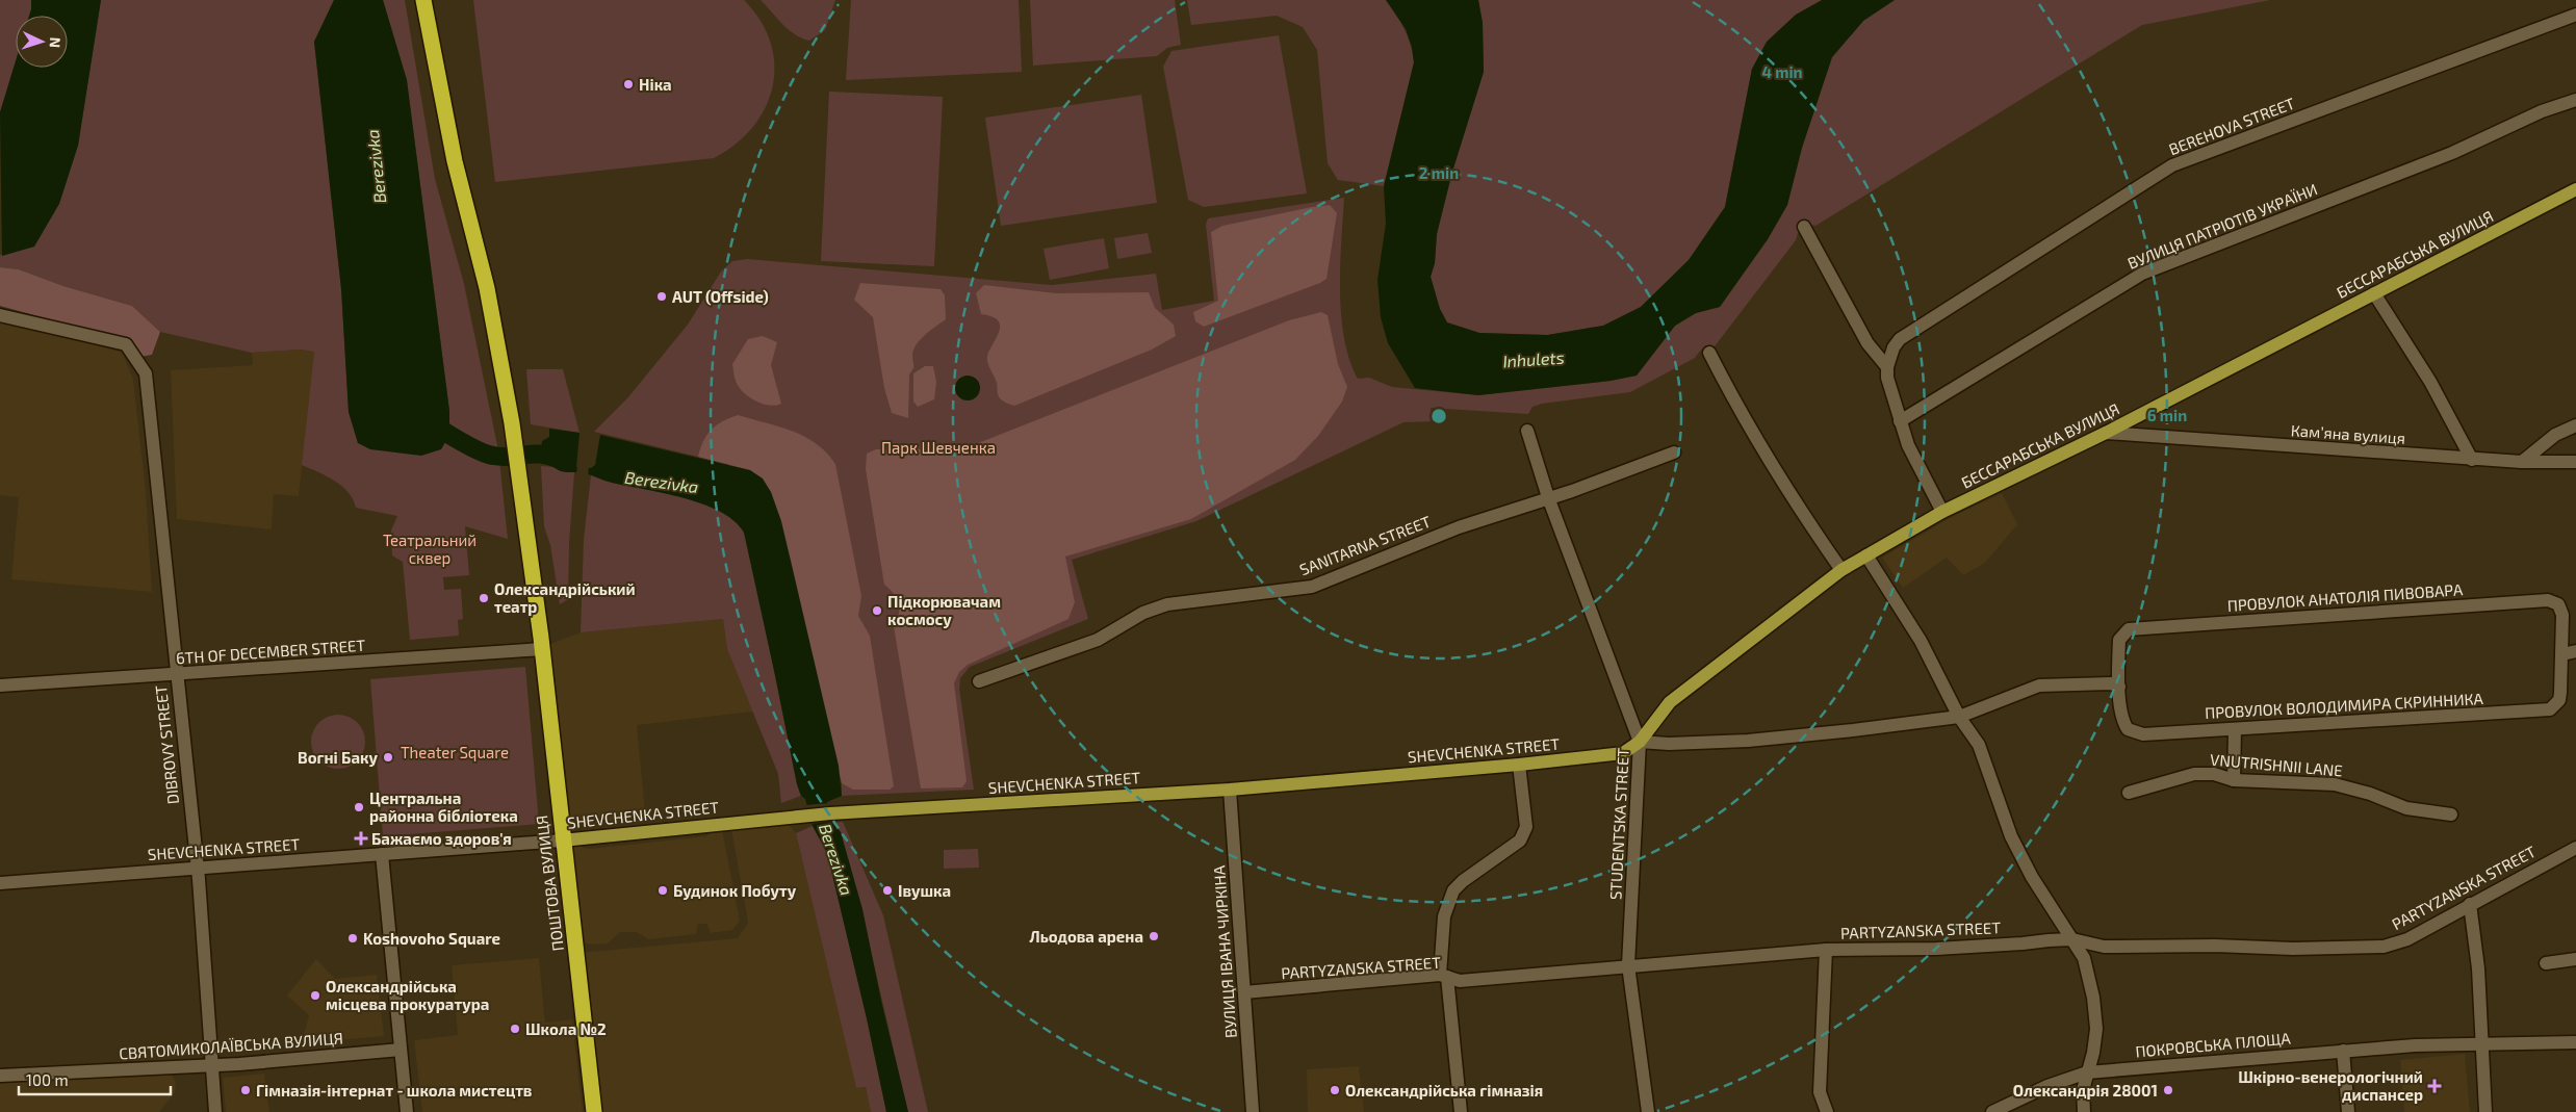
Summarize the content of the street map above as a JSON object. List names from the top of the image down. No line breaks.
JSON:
{"streets":{"highway":["ПОШТОВА ВУЛИЦЯ"],"main road":["БЕССАРАБСЬКА ВУЛИЦЯ","SHEVCHENKA STREET"],"street":["BEREHOVA STREET","ВУЛИЦЯ ПАТРІОТІВ УКРАЇНИ","Камʼяна вулиця","SANITARNA STREET","ПРОВУЛОК АНАТОЛІЯ ПИВОВАРА","6TH OF DECEMBER STREET","ПРОВУЛОК ВОЛОДИМИРА СКРИННИКА","DIBROVY STREET","VNUTRISHNII LANE","STUDENTSKA STREET","PARTYZANSKA STREET","ВУЛИЦЯ ІВАНА ЧИРКІНА","ПОКРОВСЬКА ПЛОЩА","СВЯТОМИКОЛАЇВСЬКА ВУЛИЦЯ"]},"crossings":[["БЕССАРАБСЬКА ВУЛИЦЯ","Камʼяна вулиця"],["БЕССАРАБСЬКА ВУЛИЦЯ","SHEVCHENKA STREET"],["БЕССАРАБСЬКА ВУЛИЦЯ","STUDENTSKA STREET"],["SANITARNA STREET","STUDENTSKA STREET"],["ПРОВУЛОК АНАТОЛІЯ ПИВОВАРА","ПРОВУЛОК ВОЛОДИМИРА СКРИННИКА"],["6TH OF DECEMBER STREET","DIBROVY STREET"],["6TH OF DECEMBER STREET","ПОШТОВА ВУЛИЦЯ"],["DIBROVY STREET","SHEVCHENKA STREET"],["DIBROVY STREET","СВЯТОМИКОЛАЇВСЬКА ВУЛИЦЯ"],["SHEVCHENKA STREET","STUDENTSKA STREET"],["SHEVCHENKA STREET","ПОШТОВА ВУЛИЦЯ"],["SHEVCHENKA STREET","ВУЛИЦЯ ІВАНА ЧИРКІНА"],["STUDENTSKA STREET","PARTYZANSKA STREET"],["PARTYZANSKA STREET","ВУЛИЦЯ ІВАНА ЧИРКІНА"]],"water":["Berezivka","Inhulets"],"parks":["Парк Шевченка","Театральний сквер","Theater Square"],"places":{"other":["Ніка","AUT (Offside)","Олександрійський театр","Підкорювачам космосу","Вогні Баку","Центральна районна бібліотека","Будинок Побуту","Івушка","Льодова арена","Koshovoho Square","Олександрійська місцева прокуратура","Школа №2","Гімназія-інтернат - школа мистецтв","Олександрійська гімназія","Олександрія 28001"],"health":["Бажаємо здоров'я","Шкірно-венерологічний диспансер"]},"scale_bar":"100 m","north":"right","rings":["4 min","2 min","6 min"]}
